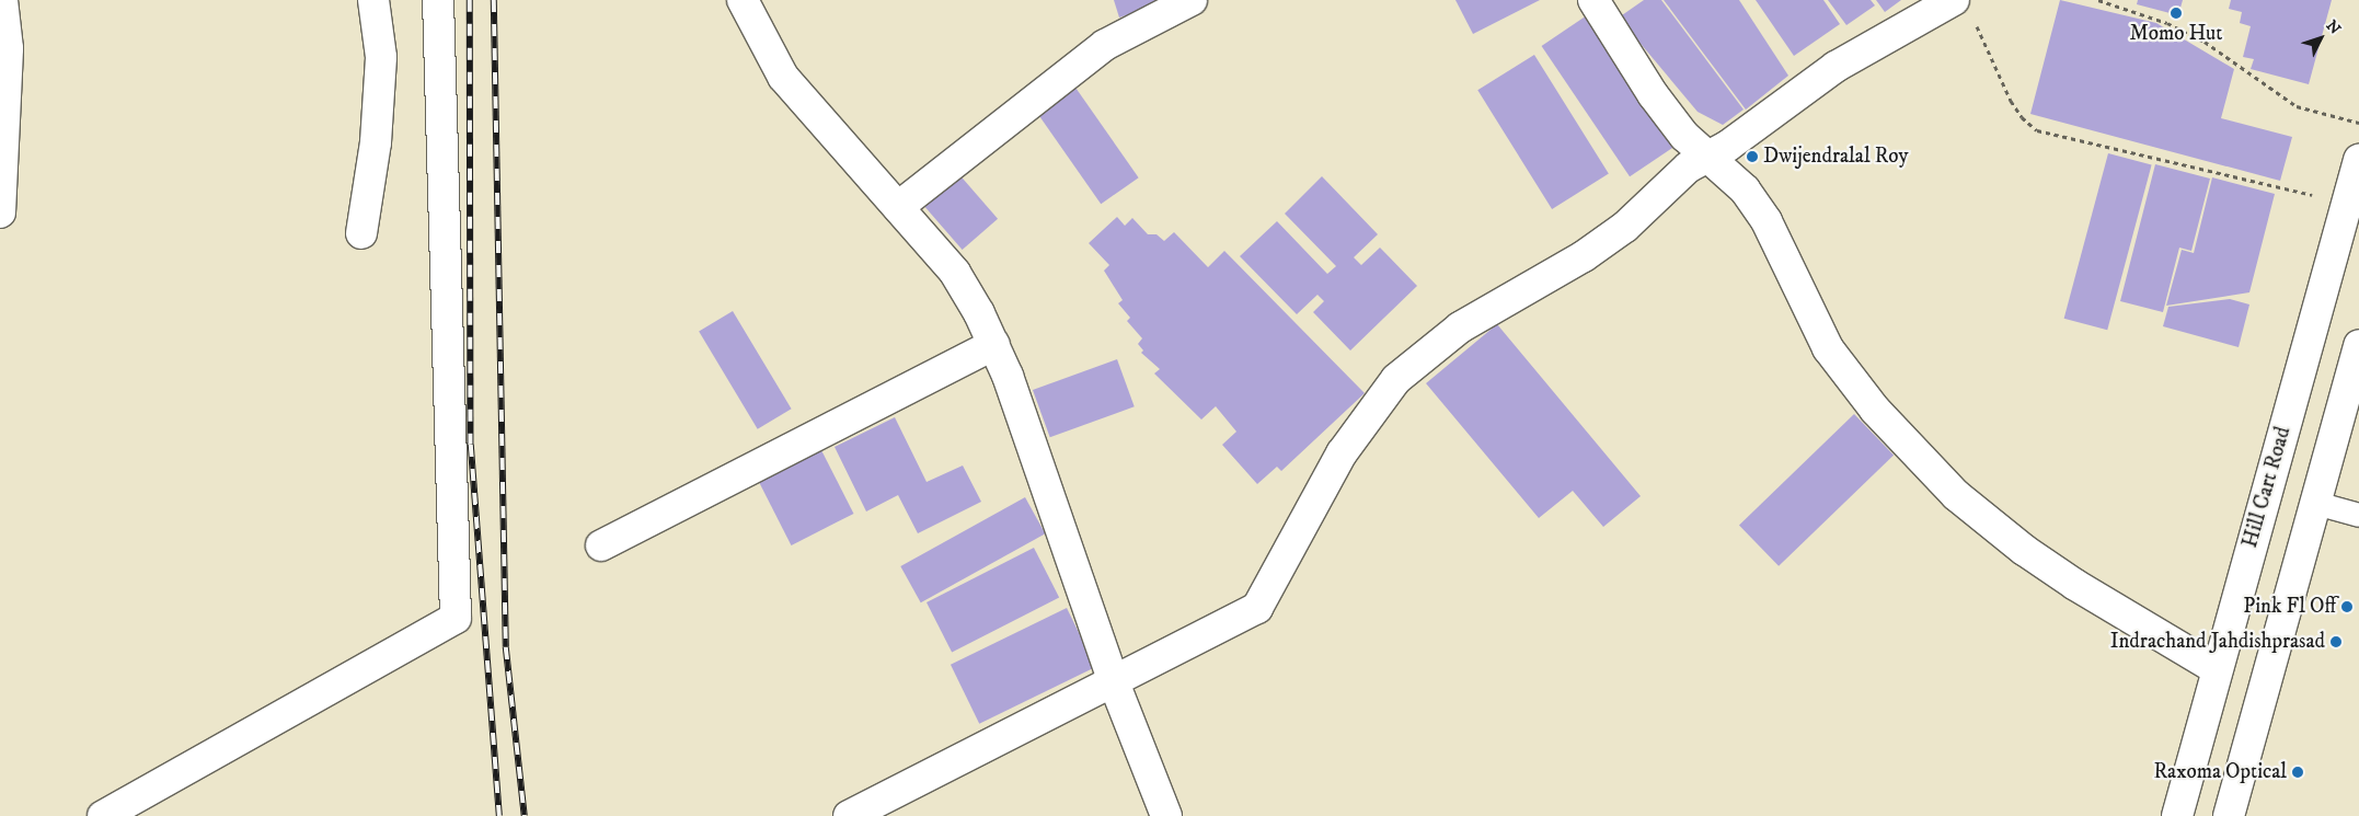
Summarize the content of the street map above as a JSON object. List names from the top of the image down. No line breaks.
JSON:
{"streets":{"street":["Hill Cart Road"]},"places":["Momo Hut","Dwijendralal Roy","Pink Fl Off","Indrachand Jahdishprasad","Raxoma Optical"],"north":"top right"}
